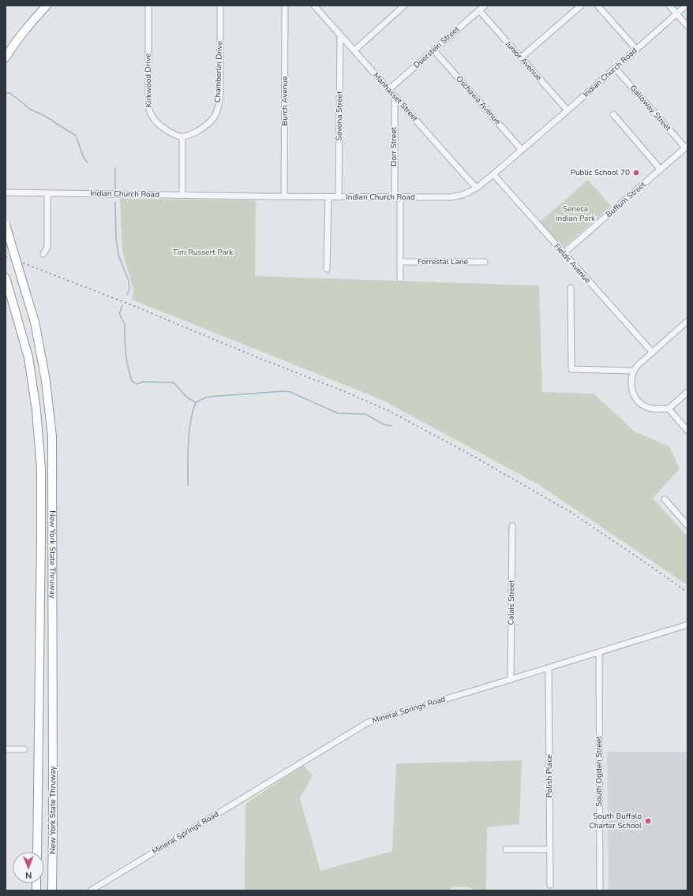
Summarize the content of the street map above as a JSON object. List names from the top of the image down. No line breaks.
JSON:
{"streets":{"highway":["New York State Thruway"],"street":["Duerstein Street","Junior Avenue","Chamberlin Drive","Indian Church Road","Kirkwood Drive","Manhasset Street","Oschawa Avenue","Burch Avenue","Galloway Street","Savona Street","Dorr Street","Buffum Street","Forrestal Lane","Fields Avenue","Calais Street","Mineral Springs Road","South Ogden Street","Polish Place"]},"crossings":[["Duerstein Street","Junior Avenue"],["Duerstein Street","Manhasset Street"],["Duerstein Street","Oschawa Avenue"],["Junior Avenue","Indian Church Road"],["Chamberlin Drive","Kirkwood Drive"],["Indian Church Road","Manhasset Street"],["Indian Church Road","Oschawa Avenue"],["Indian Church Road","Burch Avenue"],["Indian Church Road","Galloway Street"],["Indian Church Road","Savona Street"],["Indian Church Road","Dorr Street"],["Indian Church Road","Fields Avenue"],["Manhasset Street","Savona Street"],["Manhasset Street","Dorr Street"],["Galloway Street","Buffum Street"],["Dorr Street","Forrestal Lane"],["Buffum Street","Fields Avenue"],["Calais Street","Mineral Springs Road"],["Mineral Springs Road","South Ogden Street"],["Mineral Springs Road","Polish Place"]],"parks":["Seneca Indian Park","Tim Russert Park"],"places":["Public School 70","South Buffalo Charter School"],"north":"bottom"}
